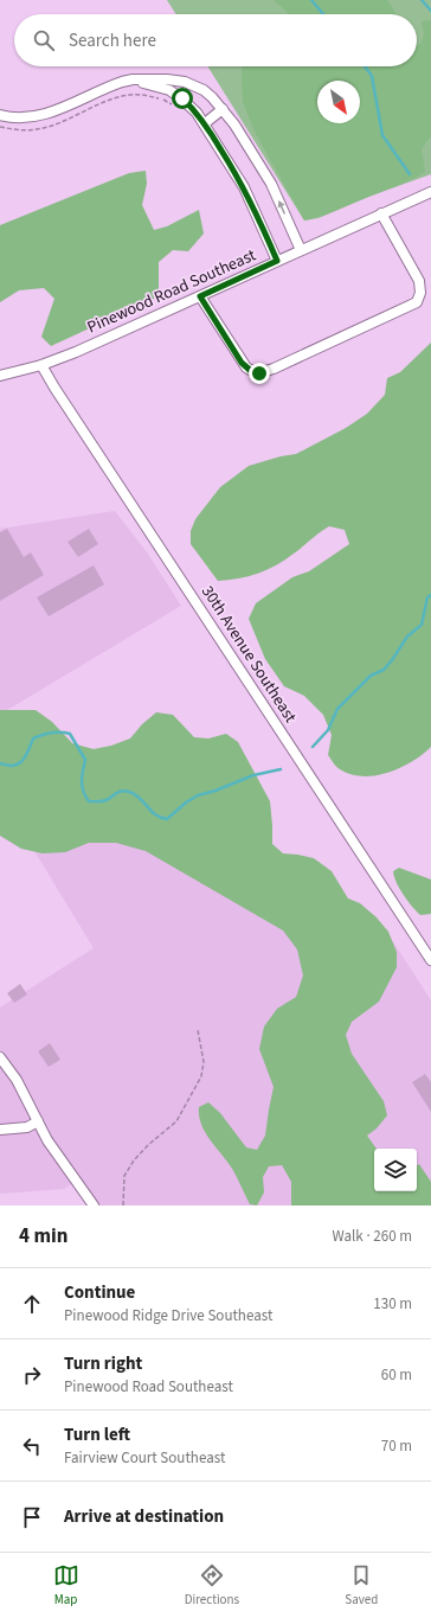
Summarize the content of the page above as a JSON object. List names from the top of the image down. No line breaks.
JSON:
{"streets":{"street":["Pinewood Road Southeast","30th Avenue Southeast"]},"crossings":[["Pinewood Road Southeast","30th Avenue Southeast"]],"north":"bottom right","page":{"search":"Search here","heading":["4 min","Walk · 260 m"],"list":[["Continue","Pinewood Ridge Drive Southeast","130 m"],["Turn right","Pinewood Road Southeast","60 m"],["Turn left","Fairview Court Southeast","70 m"],"Arrive at destination"],"nav":["Map","Directions","Saved"]}}
